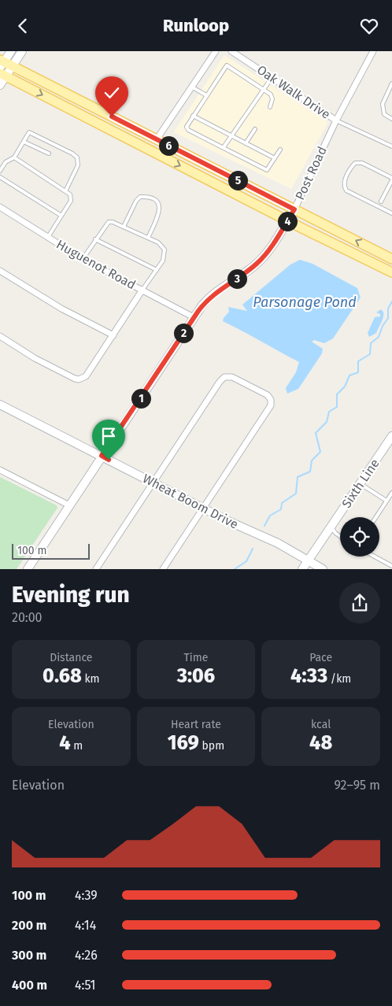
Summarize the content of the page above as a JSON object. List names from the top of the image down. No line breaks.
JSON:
{"streets":{"street":["Oak Walk Drive","Post Road","Huguenot Road","Sixth Line","Wheat Boom Drive"]},"crossings":[["Oak Walk Drive","Post Road"],["Post Road","Huguenot Road"],["Post Road","Wheat Boom Drive"],["Sixth Line","Wheat Boom Drive"]],"water":["Parsonage Pond"],"scale_bar":"100 m","page":{"header":"Runloop","pins":["6","5","4","3","2","1"],"scale":"100 m","heading":["Evening run","20:00"],"stats":[["Distance","0.68 km"],["Time","3:06"],["Pace","4:33 /km"],["Elevation","4 m"],["Heart rate","169 bpm"],["kcal","48"]],"chart":["Elevation","92–95 m"],"list":[{"name":"100 m","note":"4:39"},{"name":"200 m","note":"4:14"},{"name":"300 m","note":"4:26"},{"name":"400 m","note":"4:51"}]}}
